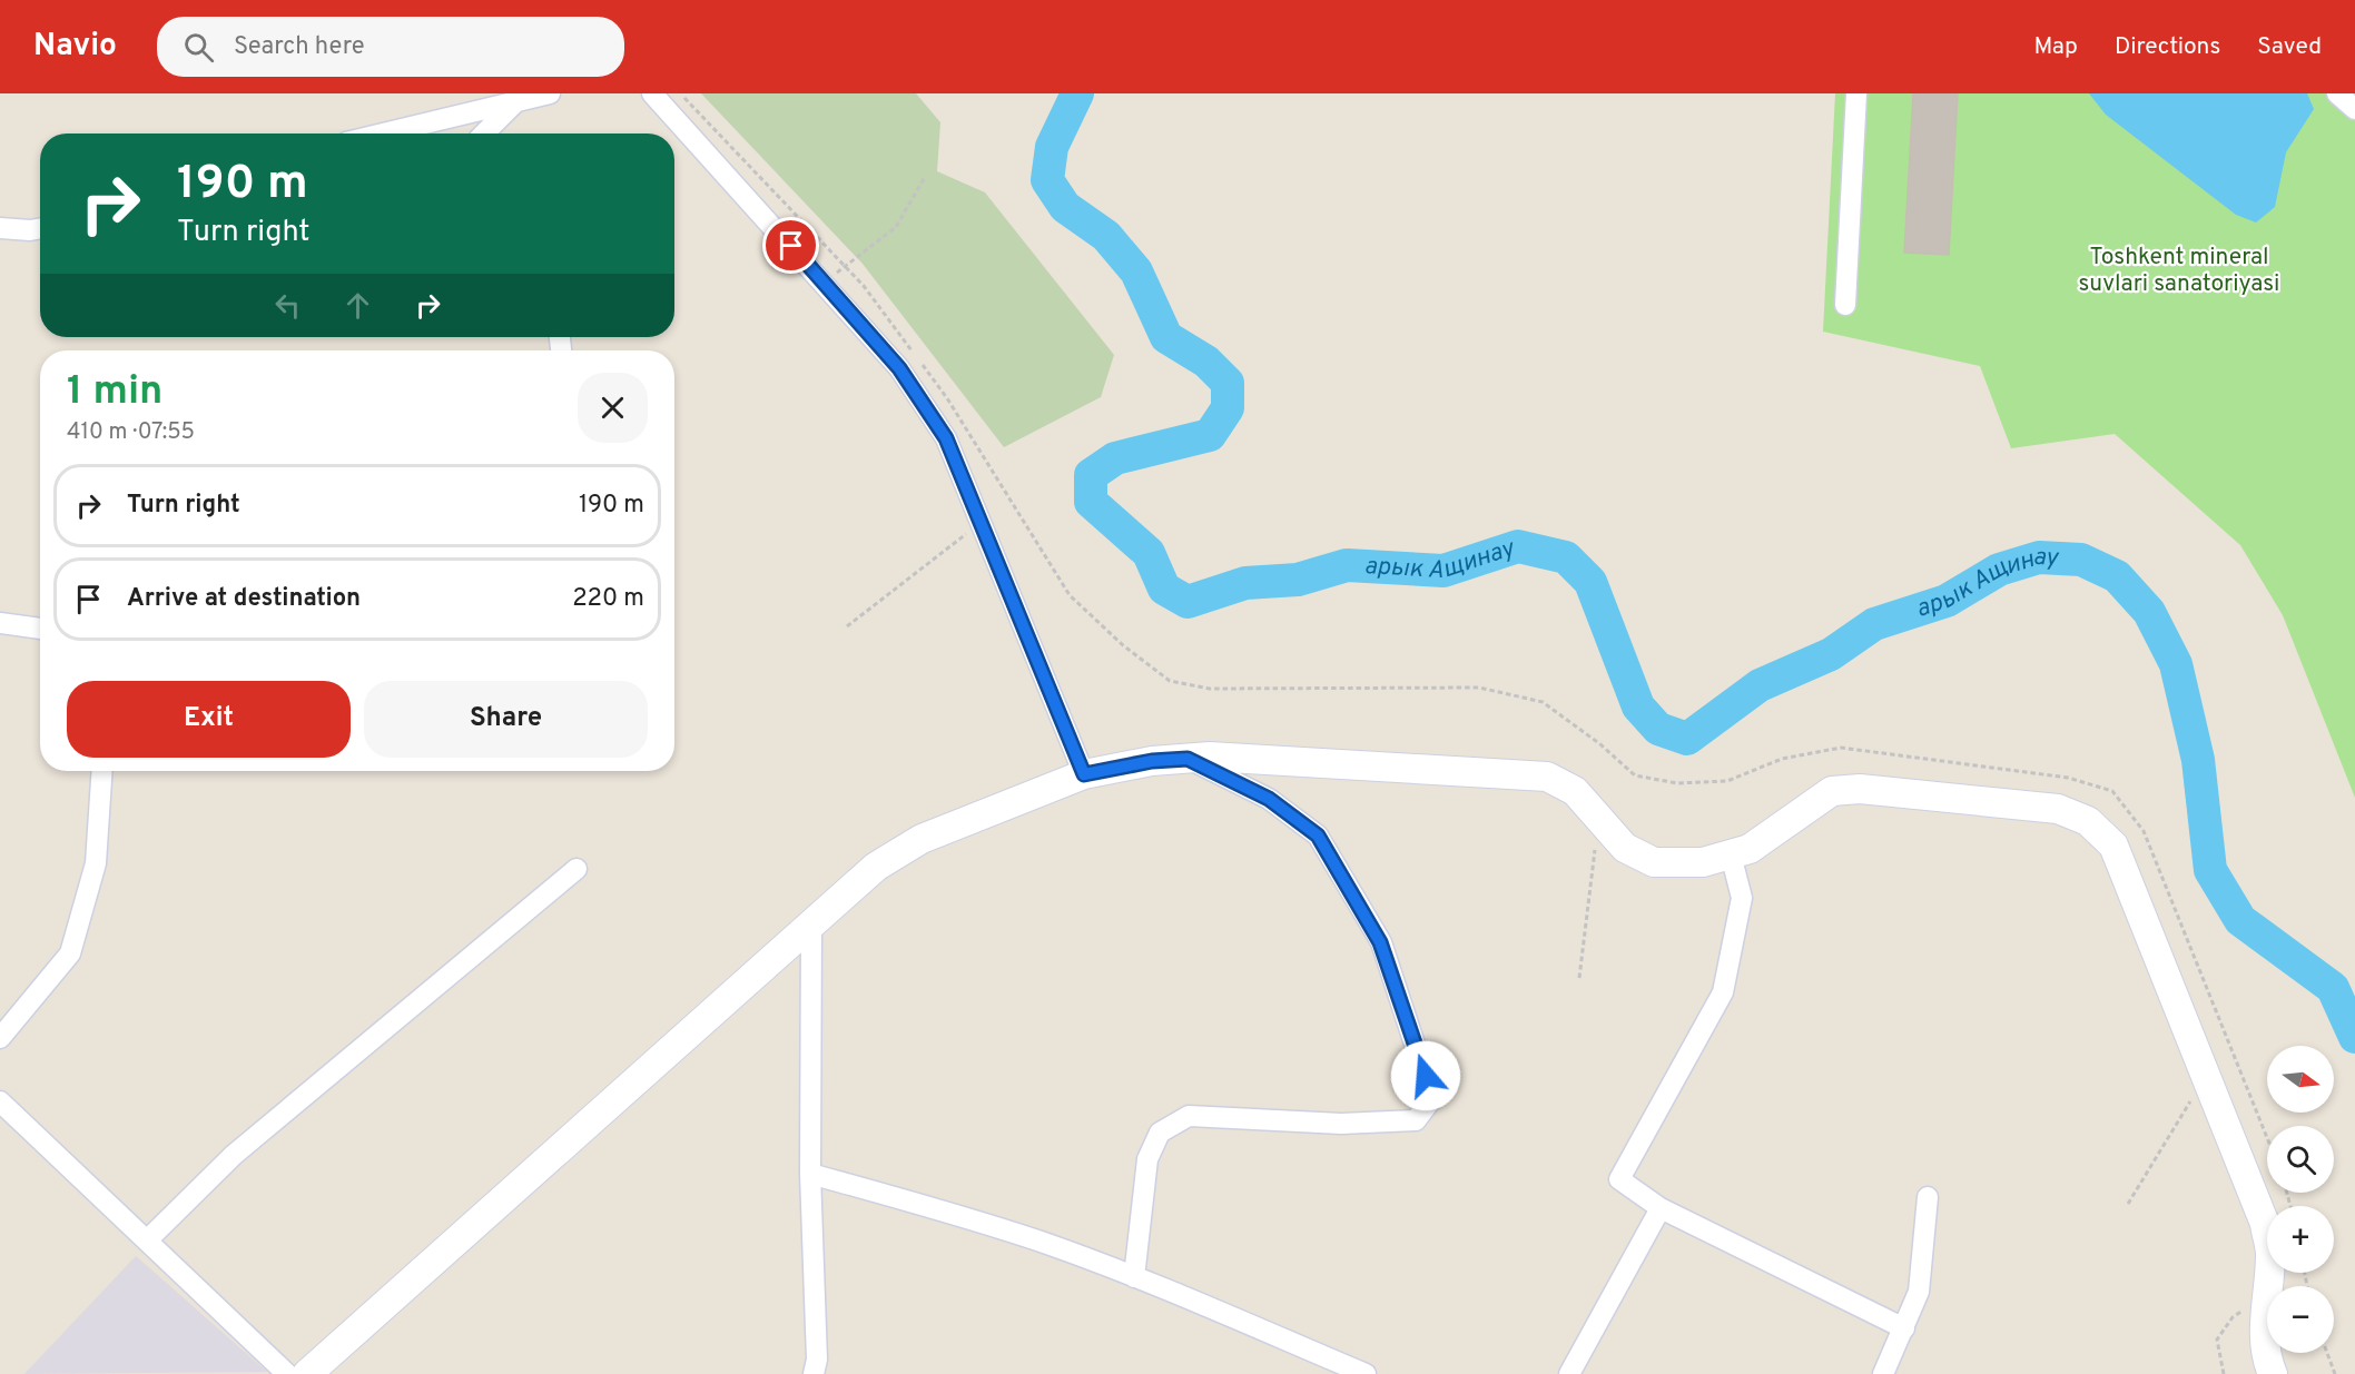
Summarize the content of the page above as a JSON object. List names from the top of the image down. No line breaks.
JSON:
{"water":["арык Ащинау"],"parks":["Toshkent mineral suvlari sanatoriyasi"],"north":"right","page":{"header":"Navio","search":"Search here","nav":["Map","Directions","Saved"],"turn":["190 m","Turn right"],"heading":["1 min","410 m · 07:55"],"list":[{"name":"Turn right","value":"190 m"},{"name":"Arrive at destination","value":"220 m"}],"buttons":["Exit","Share"],"map_buttons":["+","−"]}}
